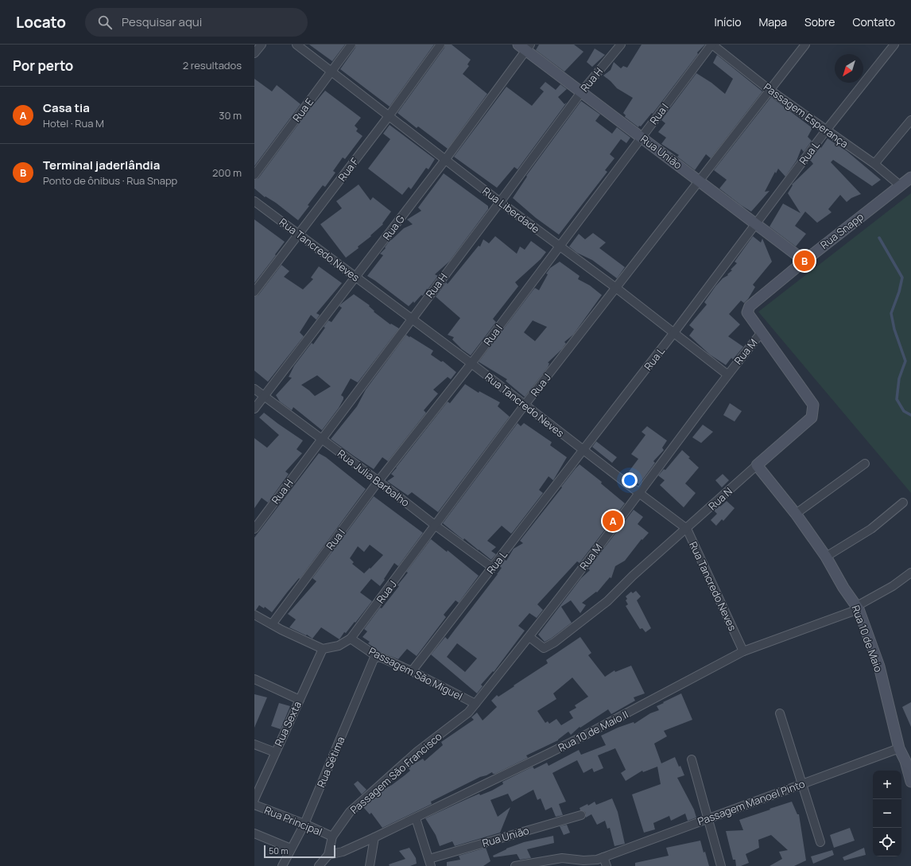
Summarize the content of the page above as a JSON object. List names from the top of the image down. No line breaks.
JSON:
{"streets":{"main road":["Rua União","Rua Snapp","Rua N","Rua 10 de Maio"],"street":["Rua H","Rua E","Rua I","Passagem Esperança","Rua L","Rua F","Rua Liberdade","Rua G","Rua Tancredo Neves","Rua M","Rua J","Rua Julia Barbalho","Passagem São Miguel","Rua Sexta","Rua 10 de Maio II","Rua Sétima","Passagem São Francisco","Passagem Manoel Pinto","Rua Principal"]},"crossings":[["Rua H","Rua União"],["Rua H","Rua Liberdade"],["Rua H","Rua Tancredo Neves"],["Rua H","Rua Julia Barbalho"],["Rua E","Rua Liberdade"],["Rua I","Passagem Esperança"],["Rua I","Rua União"],["Rua I","Rua Liberdade"],["Rua I","Rua Tancredo Neves"],["Rua I","Rua Julia Barbalho"],["Passagem Esperança","Rua L"],["Passagem Esperança","Rua Snapp"],["Rua União","Rua L"],["Rua União","Rua G"],["Rua União","Rua Snapp"],["Rua União","Rua J"],["Rua L","Rua Liberdade"],["Rua L","Rua Tancredo Neves"],["Rua L","Rua Julia Barbalho"],["Rua L","Passagem São Miguel"],["Rua F","Rua Liberdade"],["Rua F","Rua Tancredo Neves"],["Rua Liberdade","Rua G"],["Rua Liberdade","Rua M"],["Rua Liberdade","Rua J"],["Rua G","Rua Tancredo Neves"],["Rua G","Rua Julia Barbalho"],["Rua Snapp","Rua N"],["Rua Tancredo Neves","Rua M"],["Rua Tancredo Neves","Rua J"],["Rua Tancredo Neves","Rua N"],["Rua Tancredo Neves","Rua 10 de Maio II"],["Rua M","Rua N"],["Rua M","Passagem São Miguel"],["Rua M","Passagem São Francisco"],["Rua J","Rua Julia Barbalho"],["Rua J","Passagem São Miguel"],["Rua N","Rua 10 de Maio"],["Rua 10 de Maio","Rua 10 de Maio II"],["Rua 10 de Maio","Passagem Manoel Pinto"],["Passagem São Miguel","Rua Sétima"],["Passagem São Miguel","Passagem São Francisco"],["Rua 10 de Maio II","Passagem São Francisco"],["Rua Sétima","Rua Principal"],["Passagem São Francisco","Rua Principal"]],"scale_bar":"50 m","north":"bottom left","page":{"header":"Locato","search":"Pesquisar aqui","nav":["Início","Mapa","Sobre","Contato"],"heading":["Por perto","2 resultados"],"list":[{"mark":"A","name":"Casa tia","note":"Hotel · Rua M","value":"30 m"},{"mark":"B","name":"Terminal jaderlândia","note":"Ponto de ônibus · Rua Snapp","value":"200 m"}],"pins":["B","A"],"map_buttons":["+","−"],"scale":"50 m"}}
